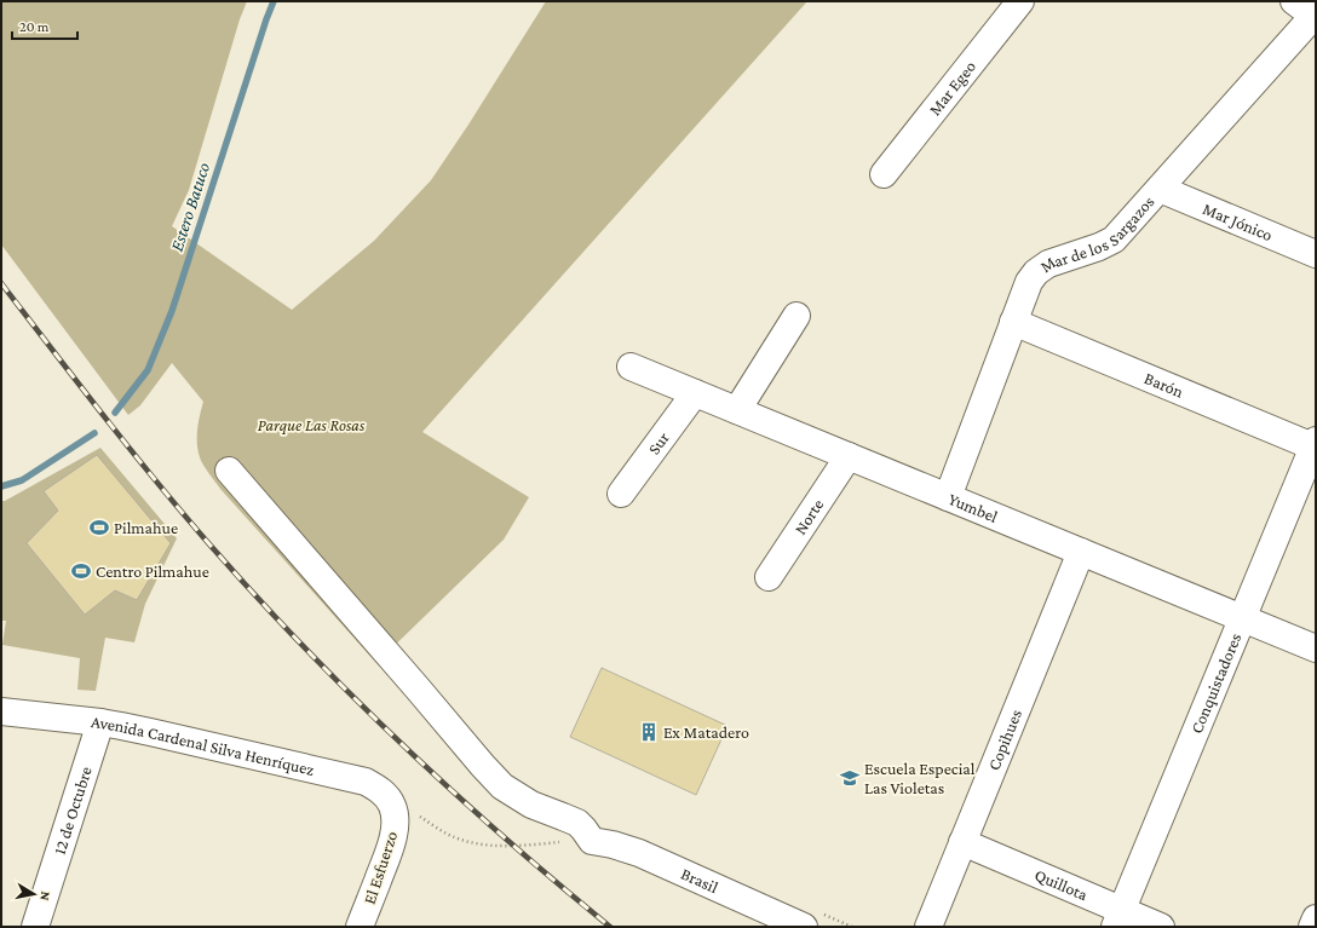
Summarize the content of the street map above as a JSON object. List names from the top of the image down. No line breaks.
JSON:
{"streets":{"street":["Mar Egeo","Mar Jónico","Mar de los Sargazos","Barón","Sur","Yumbel","Norte","Conquistadores","Copihues","Avenida Cardenal Silva Henríquez","12 de Octubre","El Esfuerzo","Brasil","Quillota"]},"crossings":[["Mar Jónico","Mar de los Sargazos"],["Mar de los Sargazos","Barón"],["Mar de los Sargazos","Yumbel"],["Barón","Conquistadores"],["Sur","Yumbel"],["Yumbel","Norte"],["Yumbel","Conquistadores"],["Yumbel","Copihues"],["Conquistadores","Quillota"],["Copihues","Quillota"],["Avenida Cardenal Silva Henríquez","12 de Octubre"],["Avenida Cardenal Silva Henríquez","El Esfuerzo"]],"water":["Estero Batuco"],"parks":["Parque Las Rosas"],"places":{"sports":["Pilmahue","Centro Pilmahue"],"building":["Ex Matadero"],"school or university":["Escuela Especial Las Violetas"]},"scale_bar":"20 m","north":"right"}
